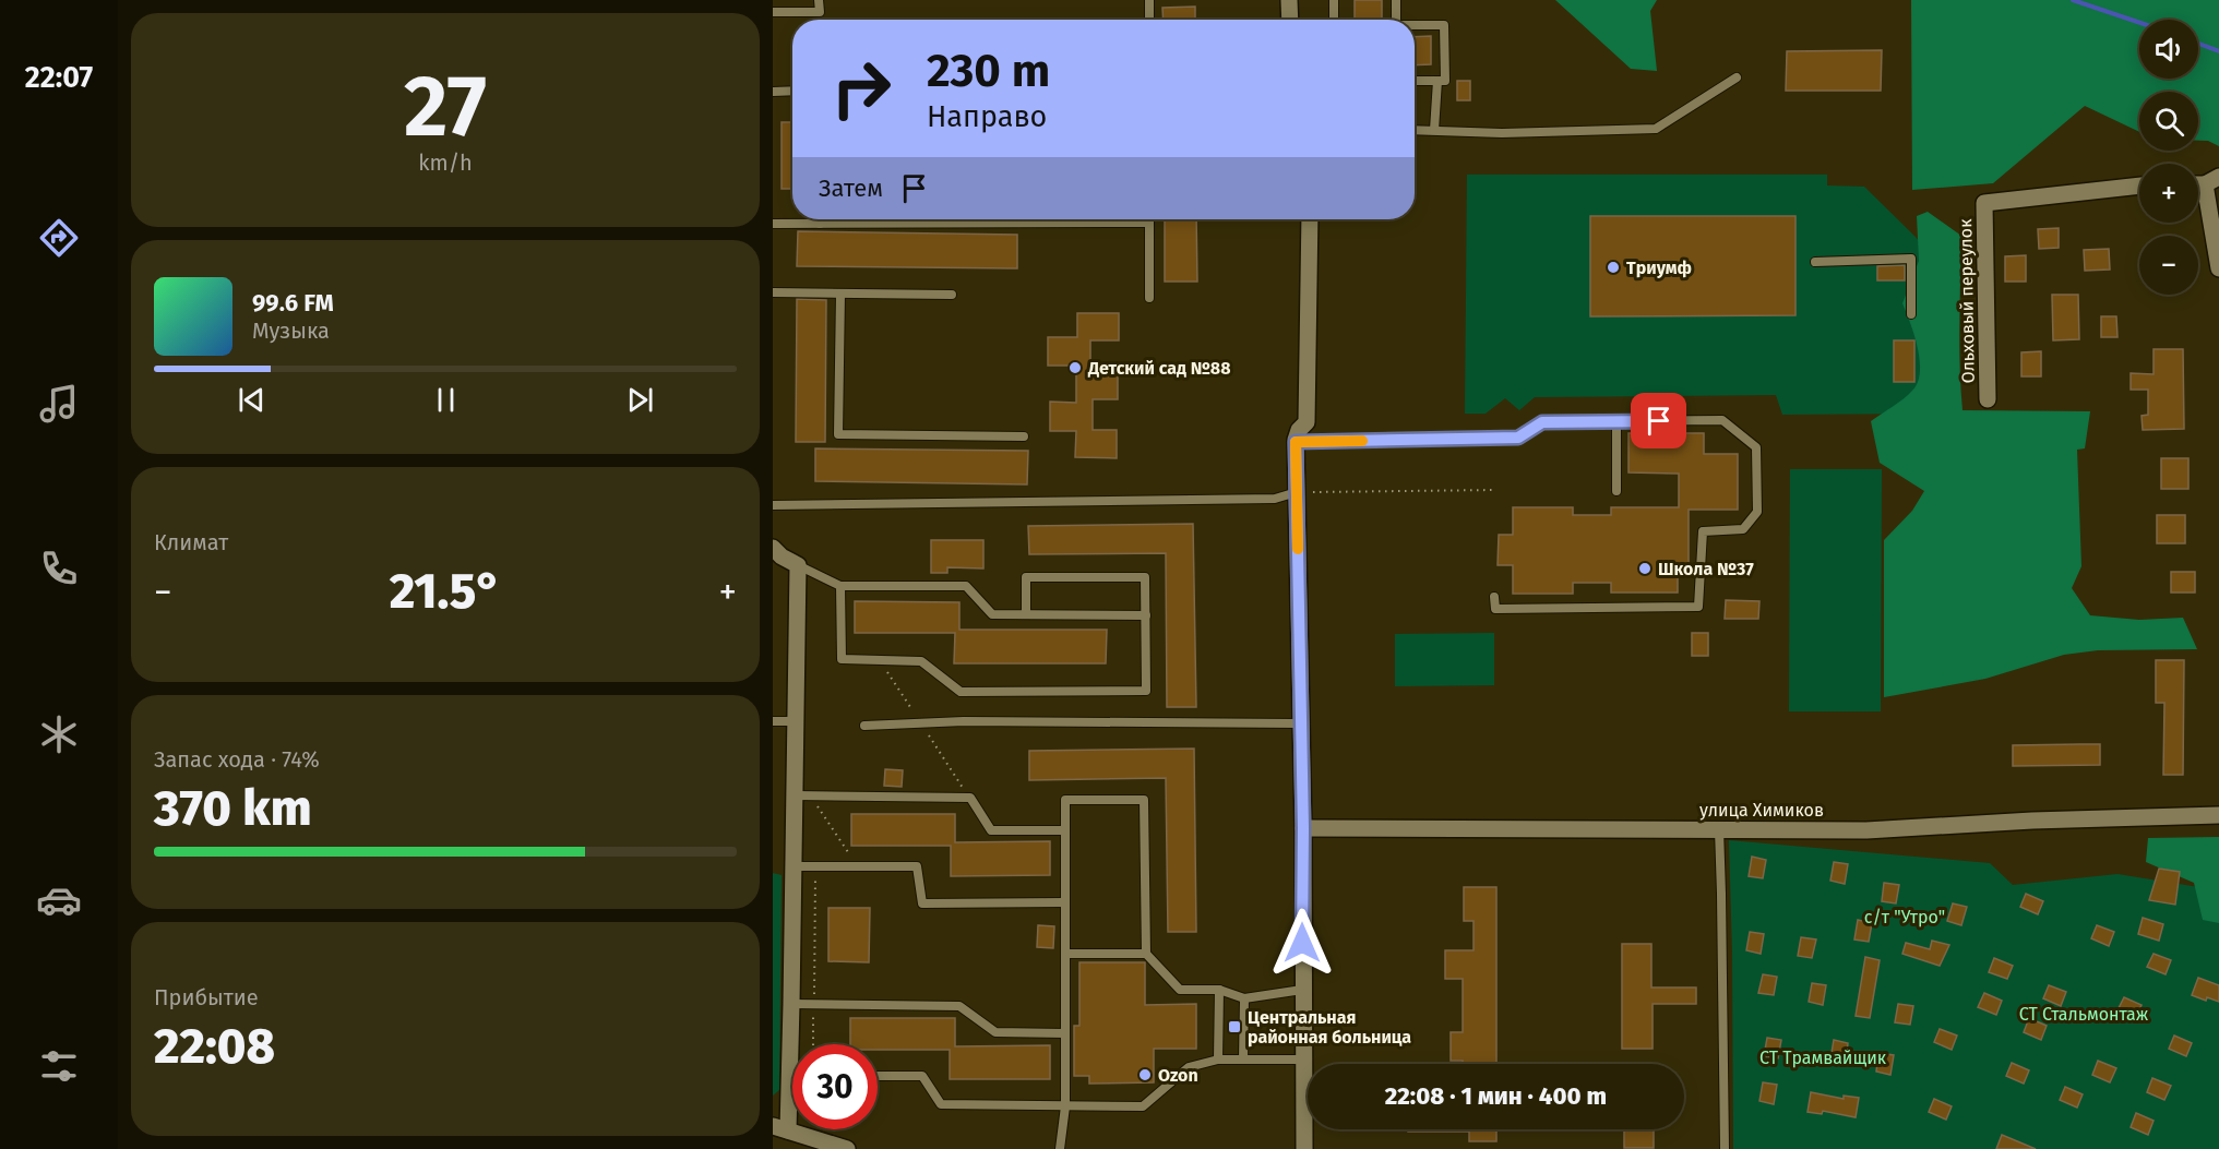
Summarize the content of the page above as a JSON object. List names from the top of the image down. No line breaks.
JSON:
{"streets":{"street":["Ольховый переулок","улица Химиков"]},"parks":["с/т \"Утро\"","СТ Стальмонтаж","СТ Трамвайщик"],"places":{"other":["Триумф","Детский сад №88","Школа №37","Ozon"],"transit":["Центральная районная больница"]},"page":{"tabs":"22:07","tile":[["27","km/h"],"Климат",["Запас хода · 74%","370 km"],["Прибытие","22:08"]],"map_buttons":["+","−"],"turn":["230 m","Направо"],"then":"Затем","song":["99.6 FM","Музыка"],"heat":["−","21.5°","+"],"limit":"30","trip":"22:08 · 1 мин · 400 m"}}
